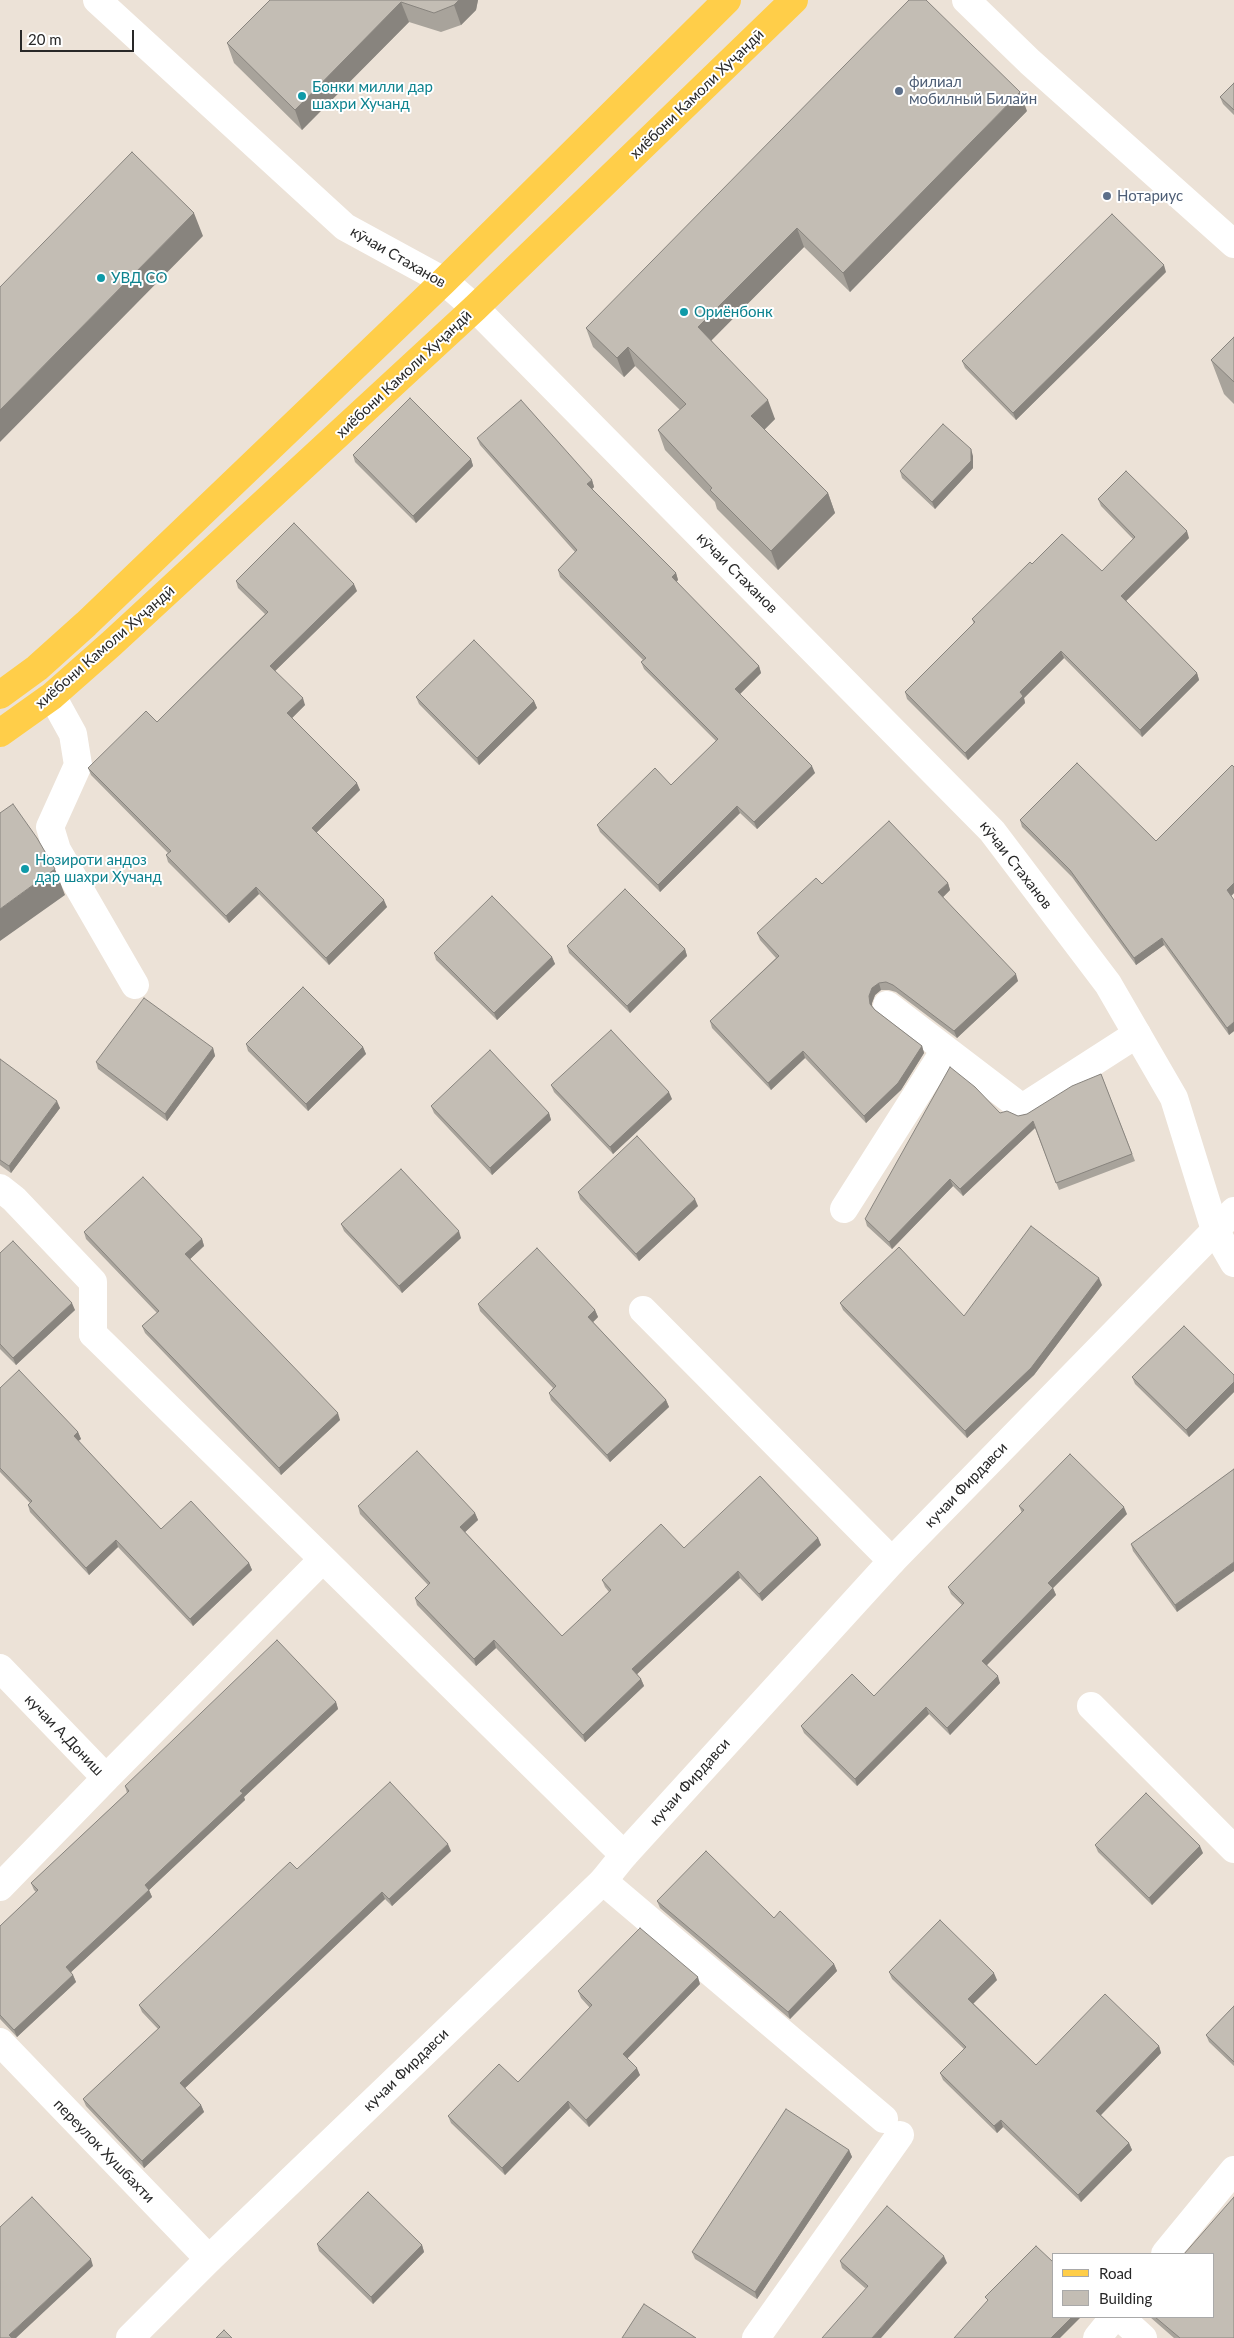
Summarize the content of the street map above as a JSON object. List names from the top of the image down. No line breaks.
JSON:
{"streets":{"main road":["хиёбони Камоли Хуҷандӣ"],"street":["кӯчаи Стаханов","кучаи Фирдавси","кучаи А.Дониш","переулок Хушбахти"]},"crossings":[["хиёбони Камоли Хуҷандӣ","кӯчаи Стаханов"],["кӯчаи Стаханов","кучаи Фирдавси"],["кучаи Фирдавси","переулок Хушбахти"]],"places":["филиал мобилный Билайн","Бонки милли дар шахри Хучанд","Нотариус","УВД СО","Ориёнбонк","Нозироти андоз дар шахри Хучанд"],"legend":["Road","Building"],"scale_bar":"20 m"}
